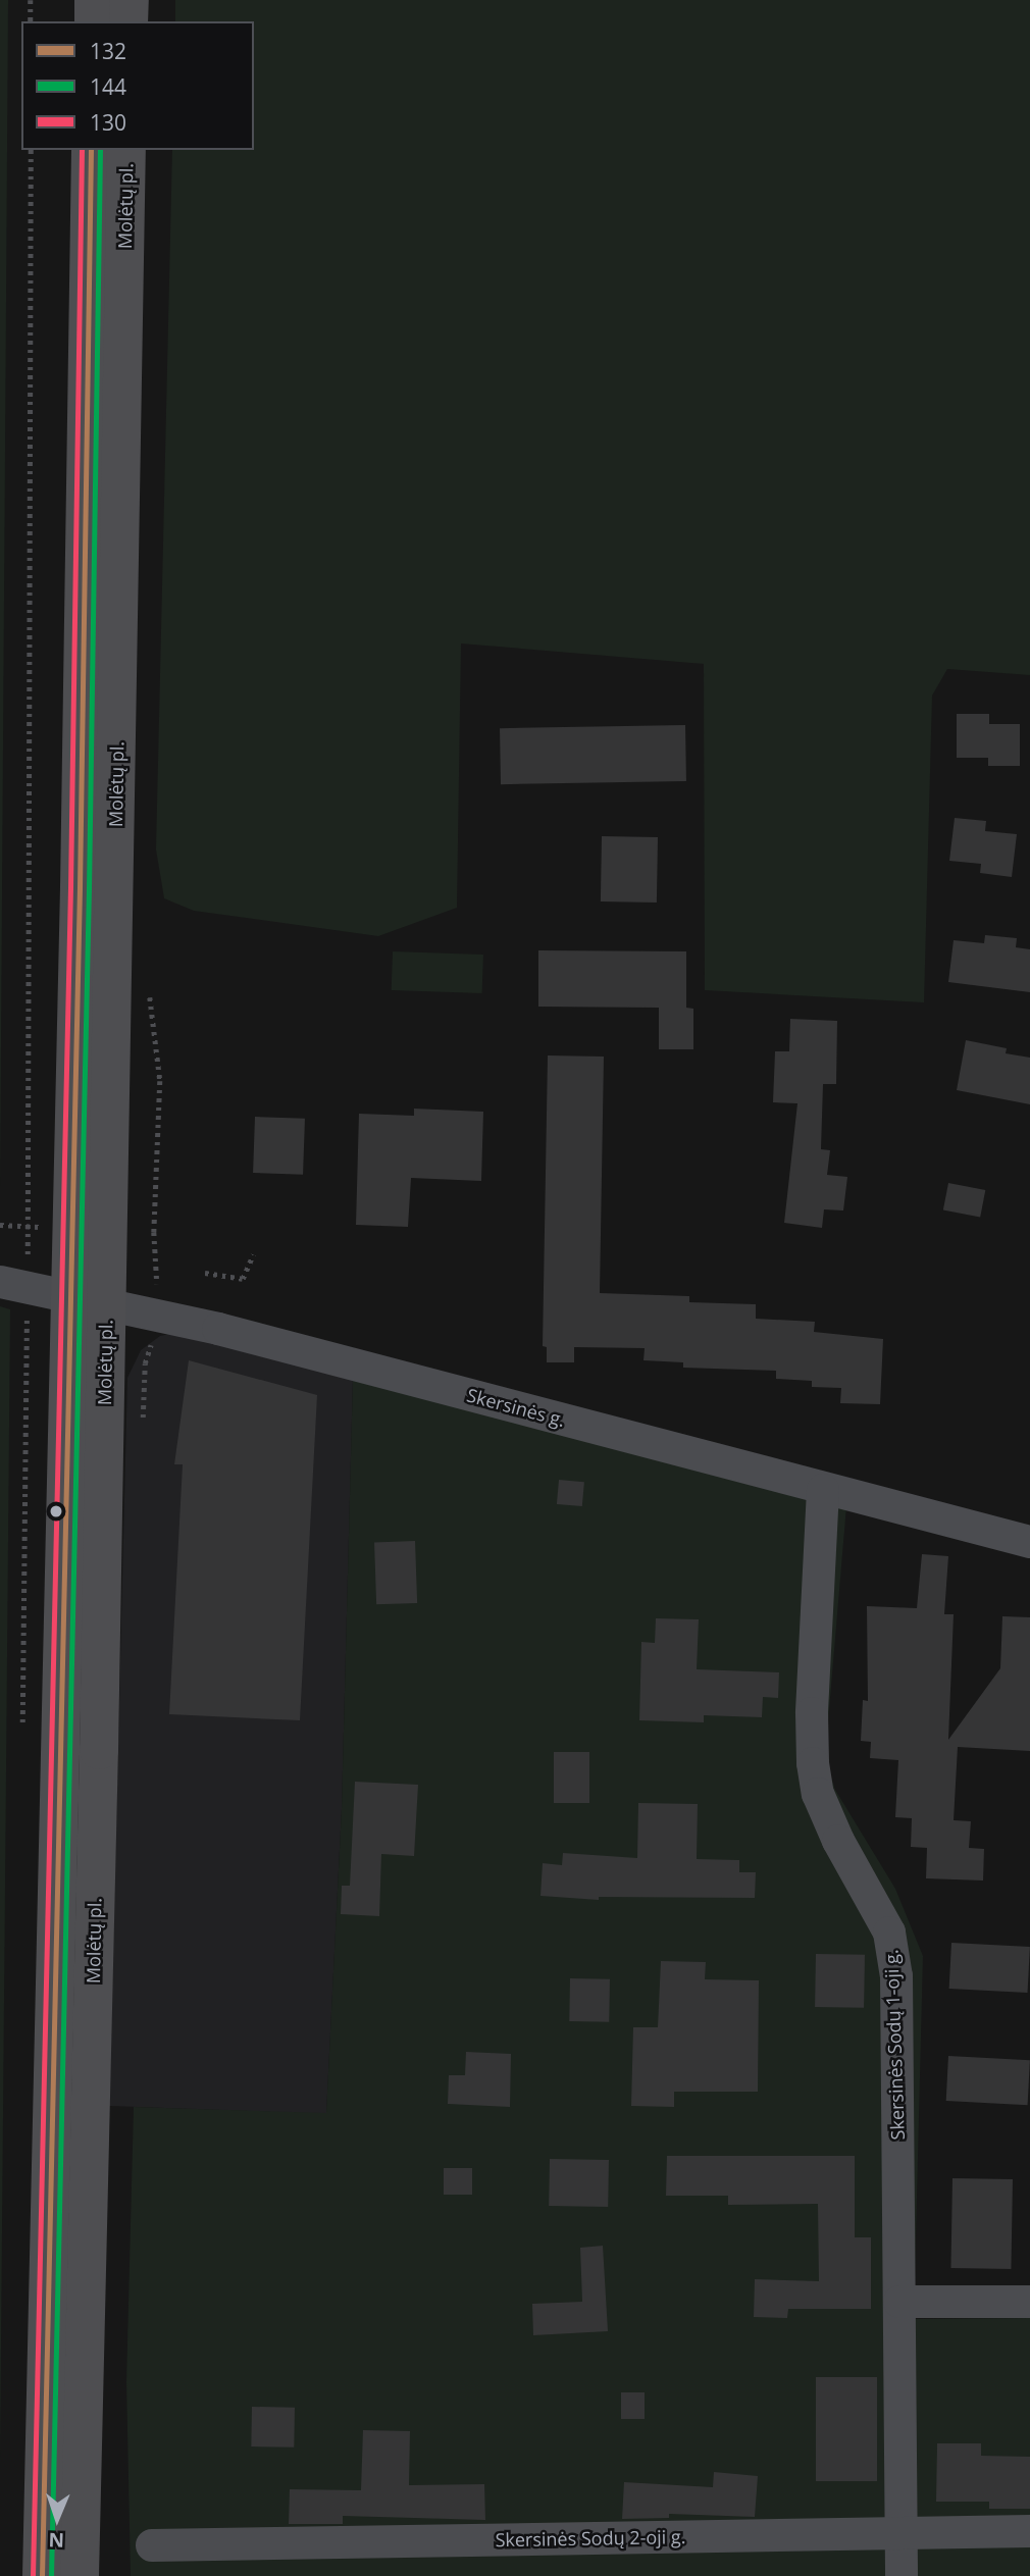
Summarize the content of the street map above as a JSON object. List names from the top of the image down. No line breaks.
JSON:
{"streets":{"highway":["Molėtų pl."],"street":["Skersinės g.","Skersinės Sodų 1-oji g.","Skersinės Sodų 2-oji g."]},"crossings":[["Molėtų pl.","Skersinės g."],["Skersinės g.","Skersinės Sodų 1-oji g."],["Skersinės Sodų 1-oji g.","Skersinės Sodų 2-oji g."]],"lines":["transit line 132","transit line 144","transit line 130"],"legend":["132","144","130"],"north":"bottom"}
